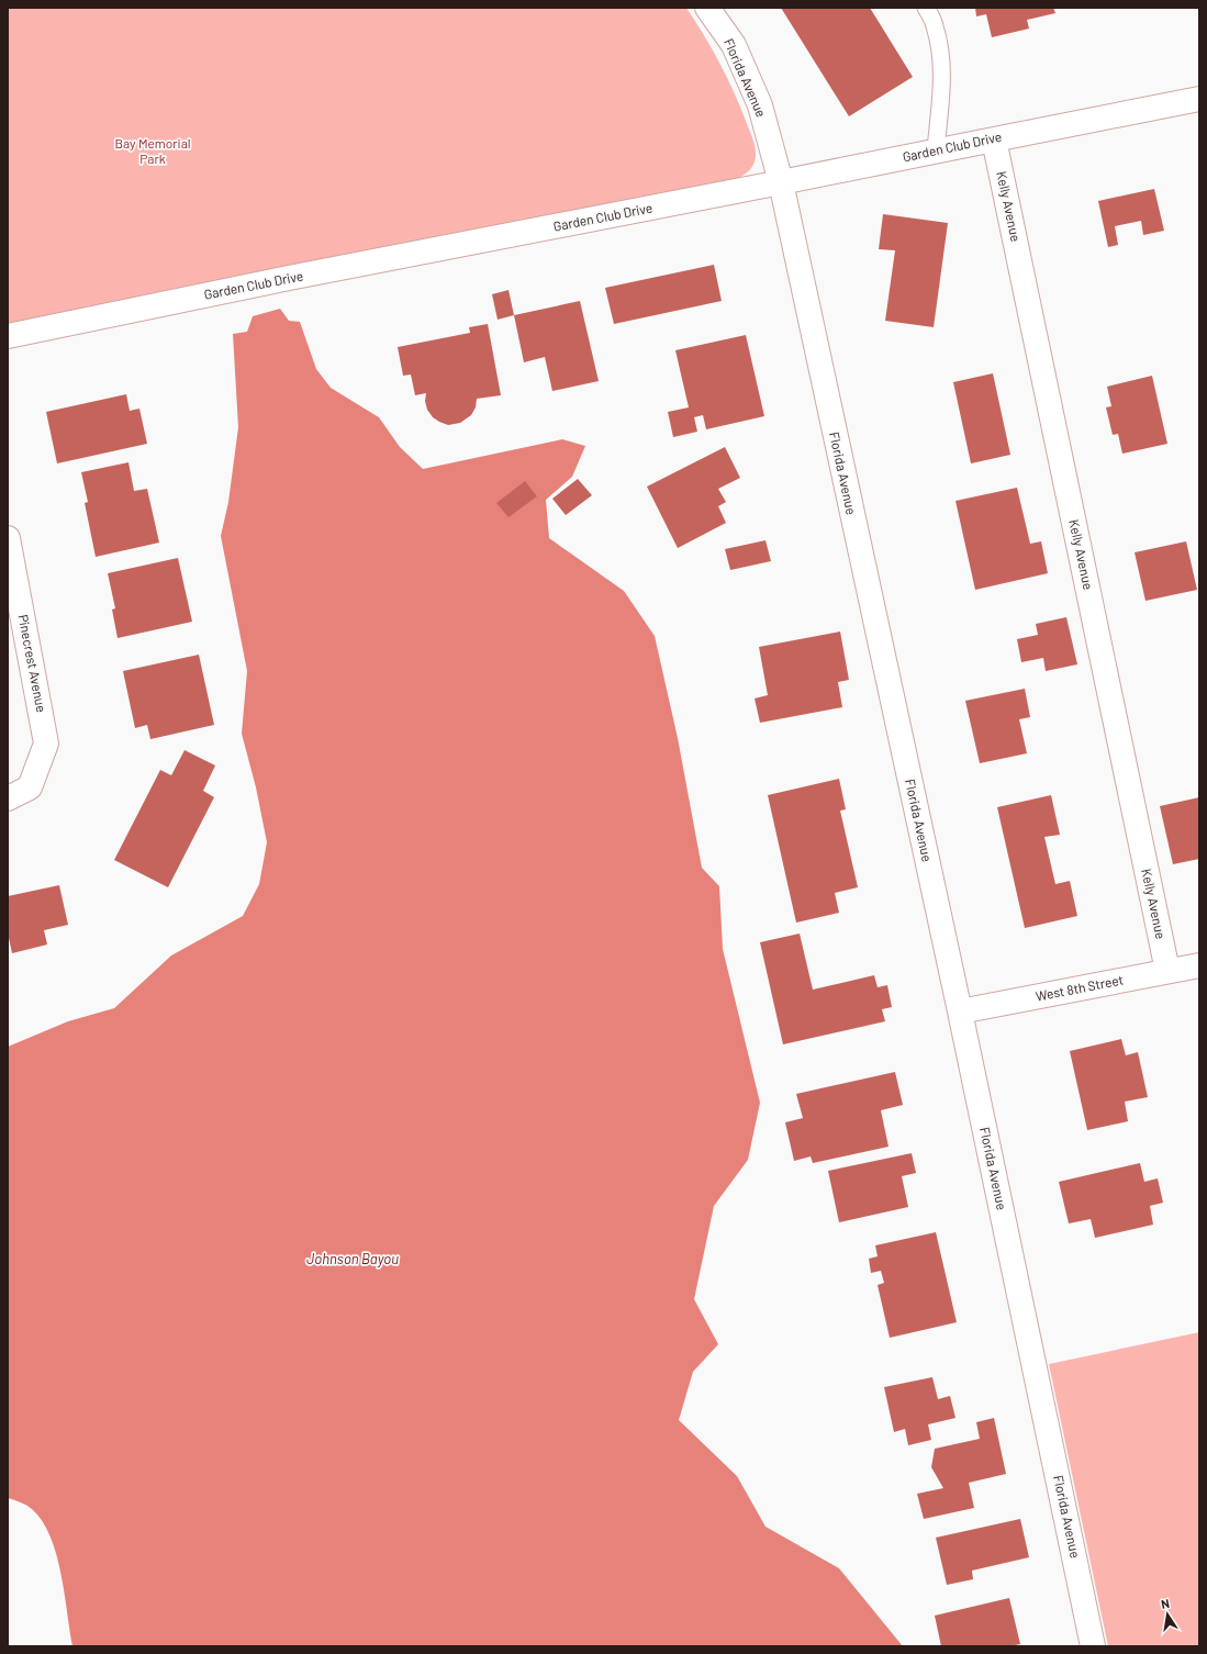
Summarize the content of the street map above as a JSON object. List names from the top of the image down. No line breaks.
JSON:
{"streets":{"street":["Florida Avenue","Garden Club Drive","Kelly Avenue","Pinecrest Avenue","West 8th Street"]},"crossings":[["Florida Avenue","Garden Club Drive"],["Florida Avenue","West 8th Street"],["Garden Club Drive","Kelly Avenue"],["Kelly Avenue","West 8th Street"]],"water":["Johnson Bayou"],"parks":["Bay Memorial Park"],"north":"top"}
